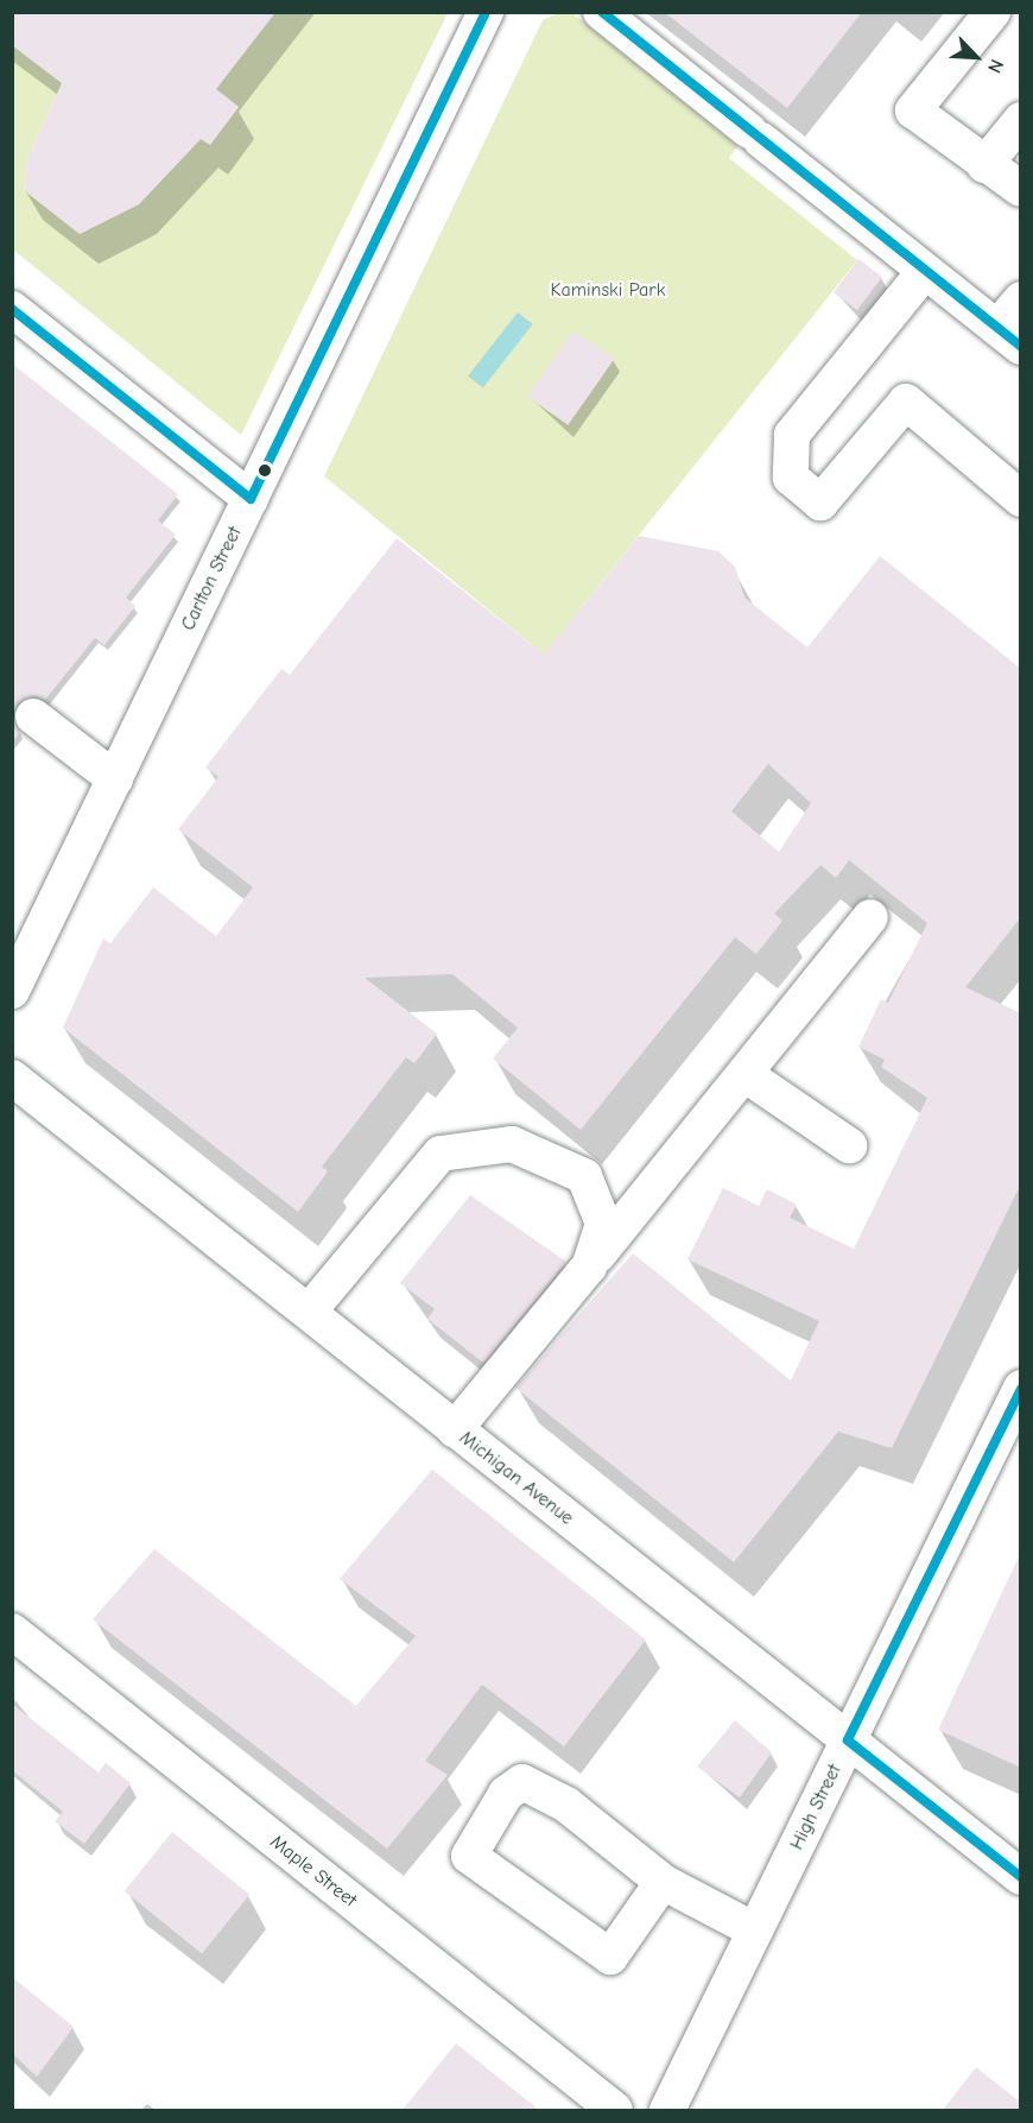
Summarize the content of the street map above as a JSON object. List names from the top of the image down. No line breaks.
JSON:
{"streets":{"street":["Carlton Street","Michigan Avenue","High Street","Maple Street"]},"crossings":[["Michigan Avenue","High Street"]],"parks":["Kaminski Park"],"north":"bottom right"}
